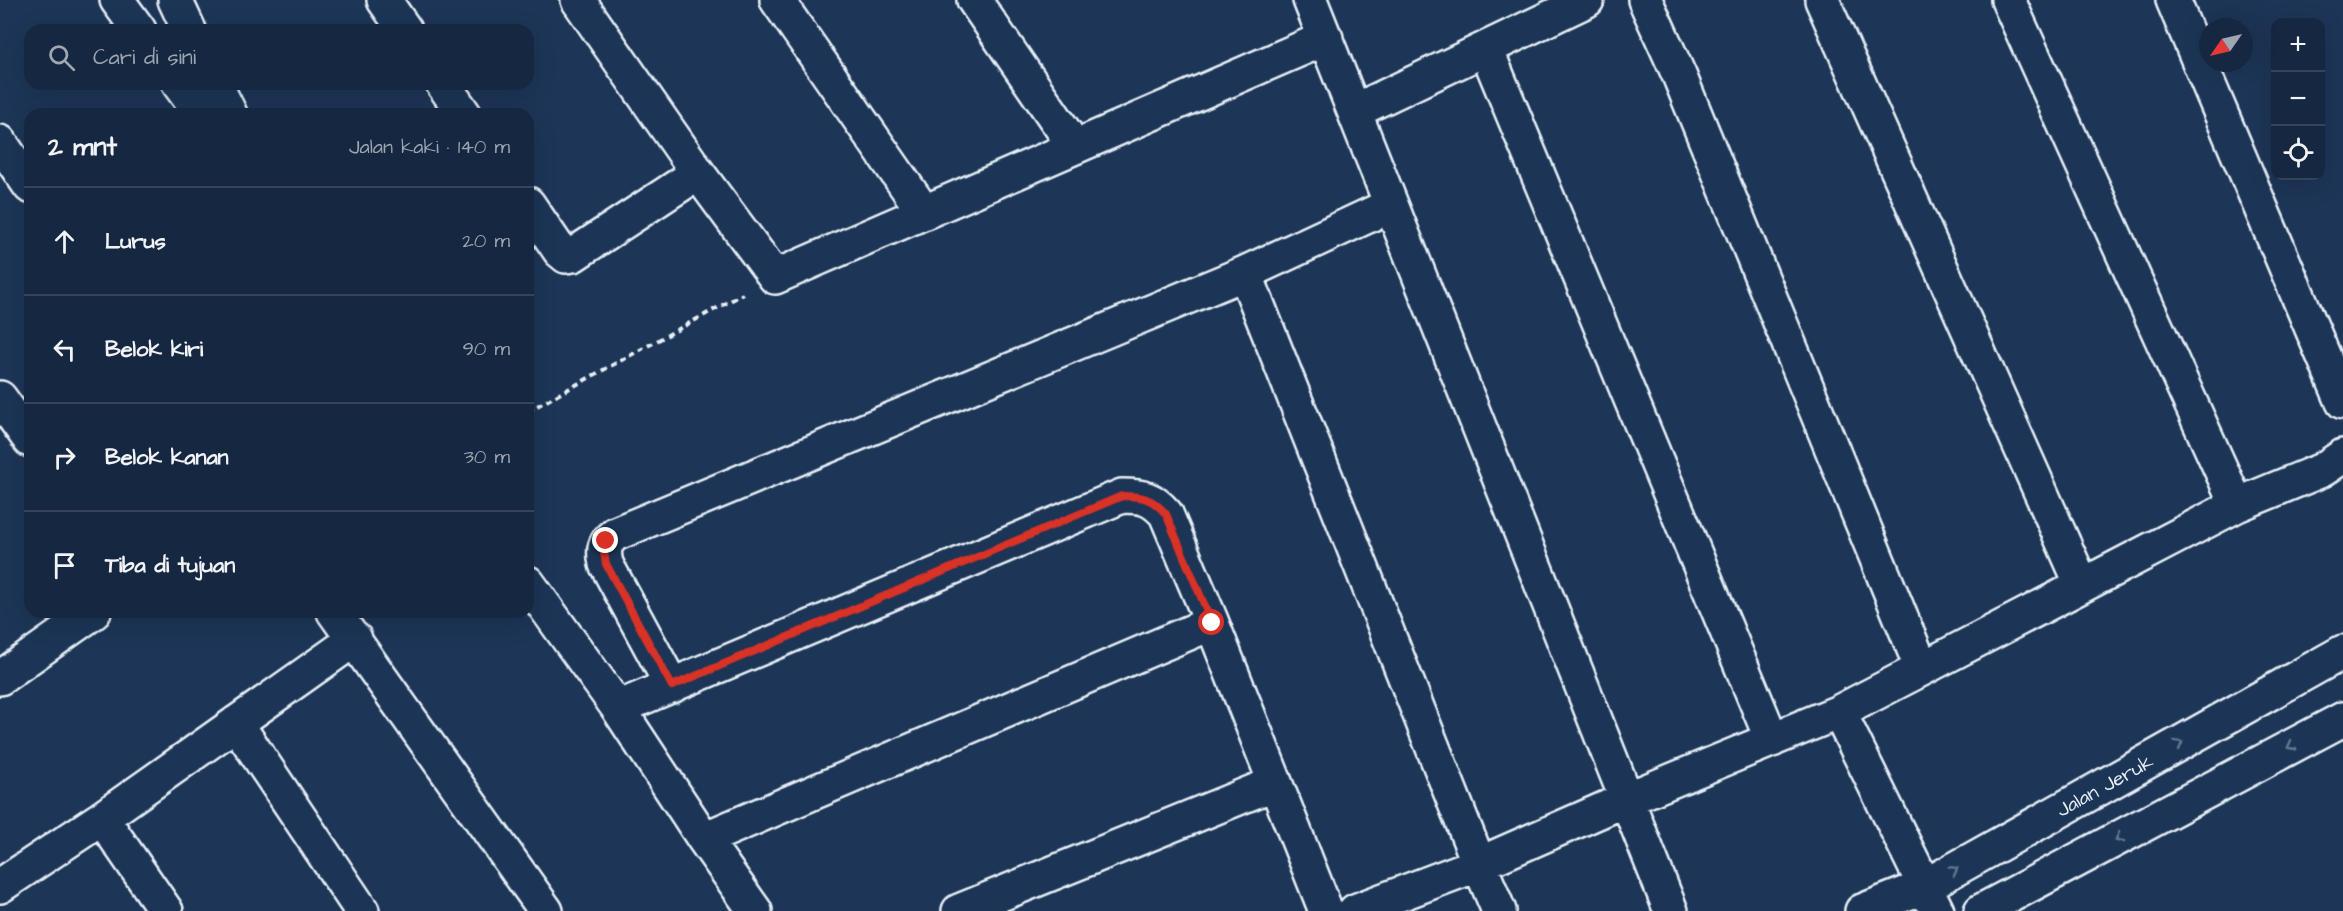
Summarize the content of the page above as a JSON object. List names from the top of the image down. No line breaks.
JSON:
{"streets":{"street":["Jalan Jeruk"]},"north":"bottom left","page":{"map_buttons":["+","−"],"search":"Cari di sini","heading":["2 mnt","Jalan kaki · 140 m"],"list":[["Lurus","20 m"],["Belok kiri","90 m"],["Belok kanan","30 m"],"Tiba di tujuan"]}}
